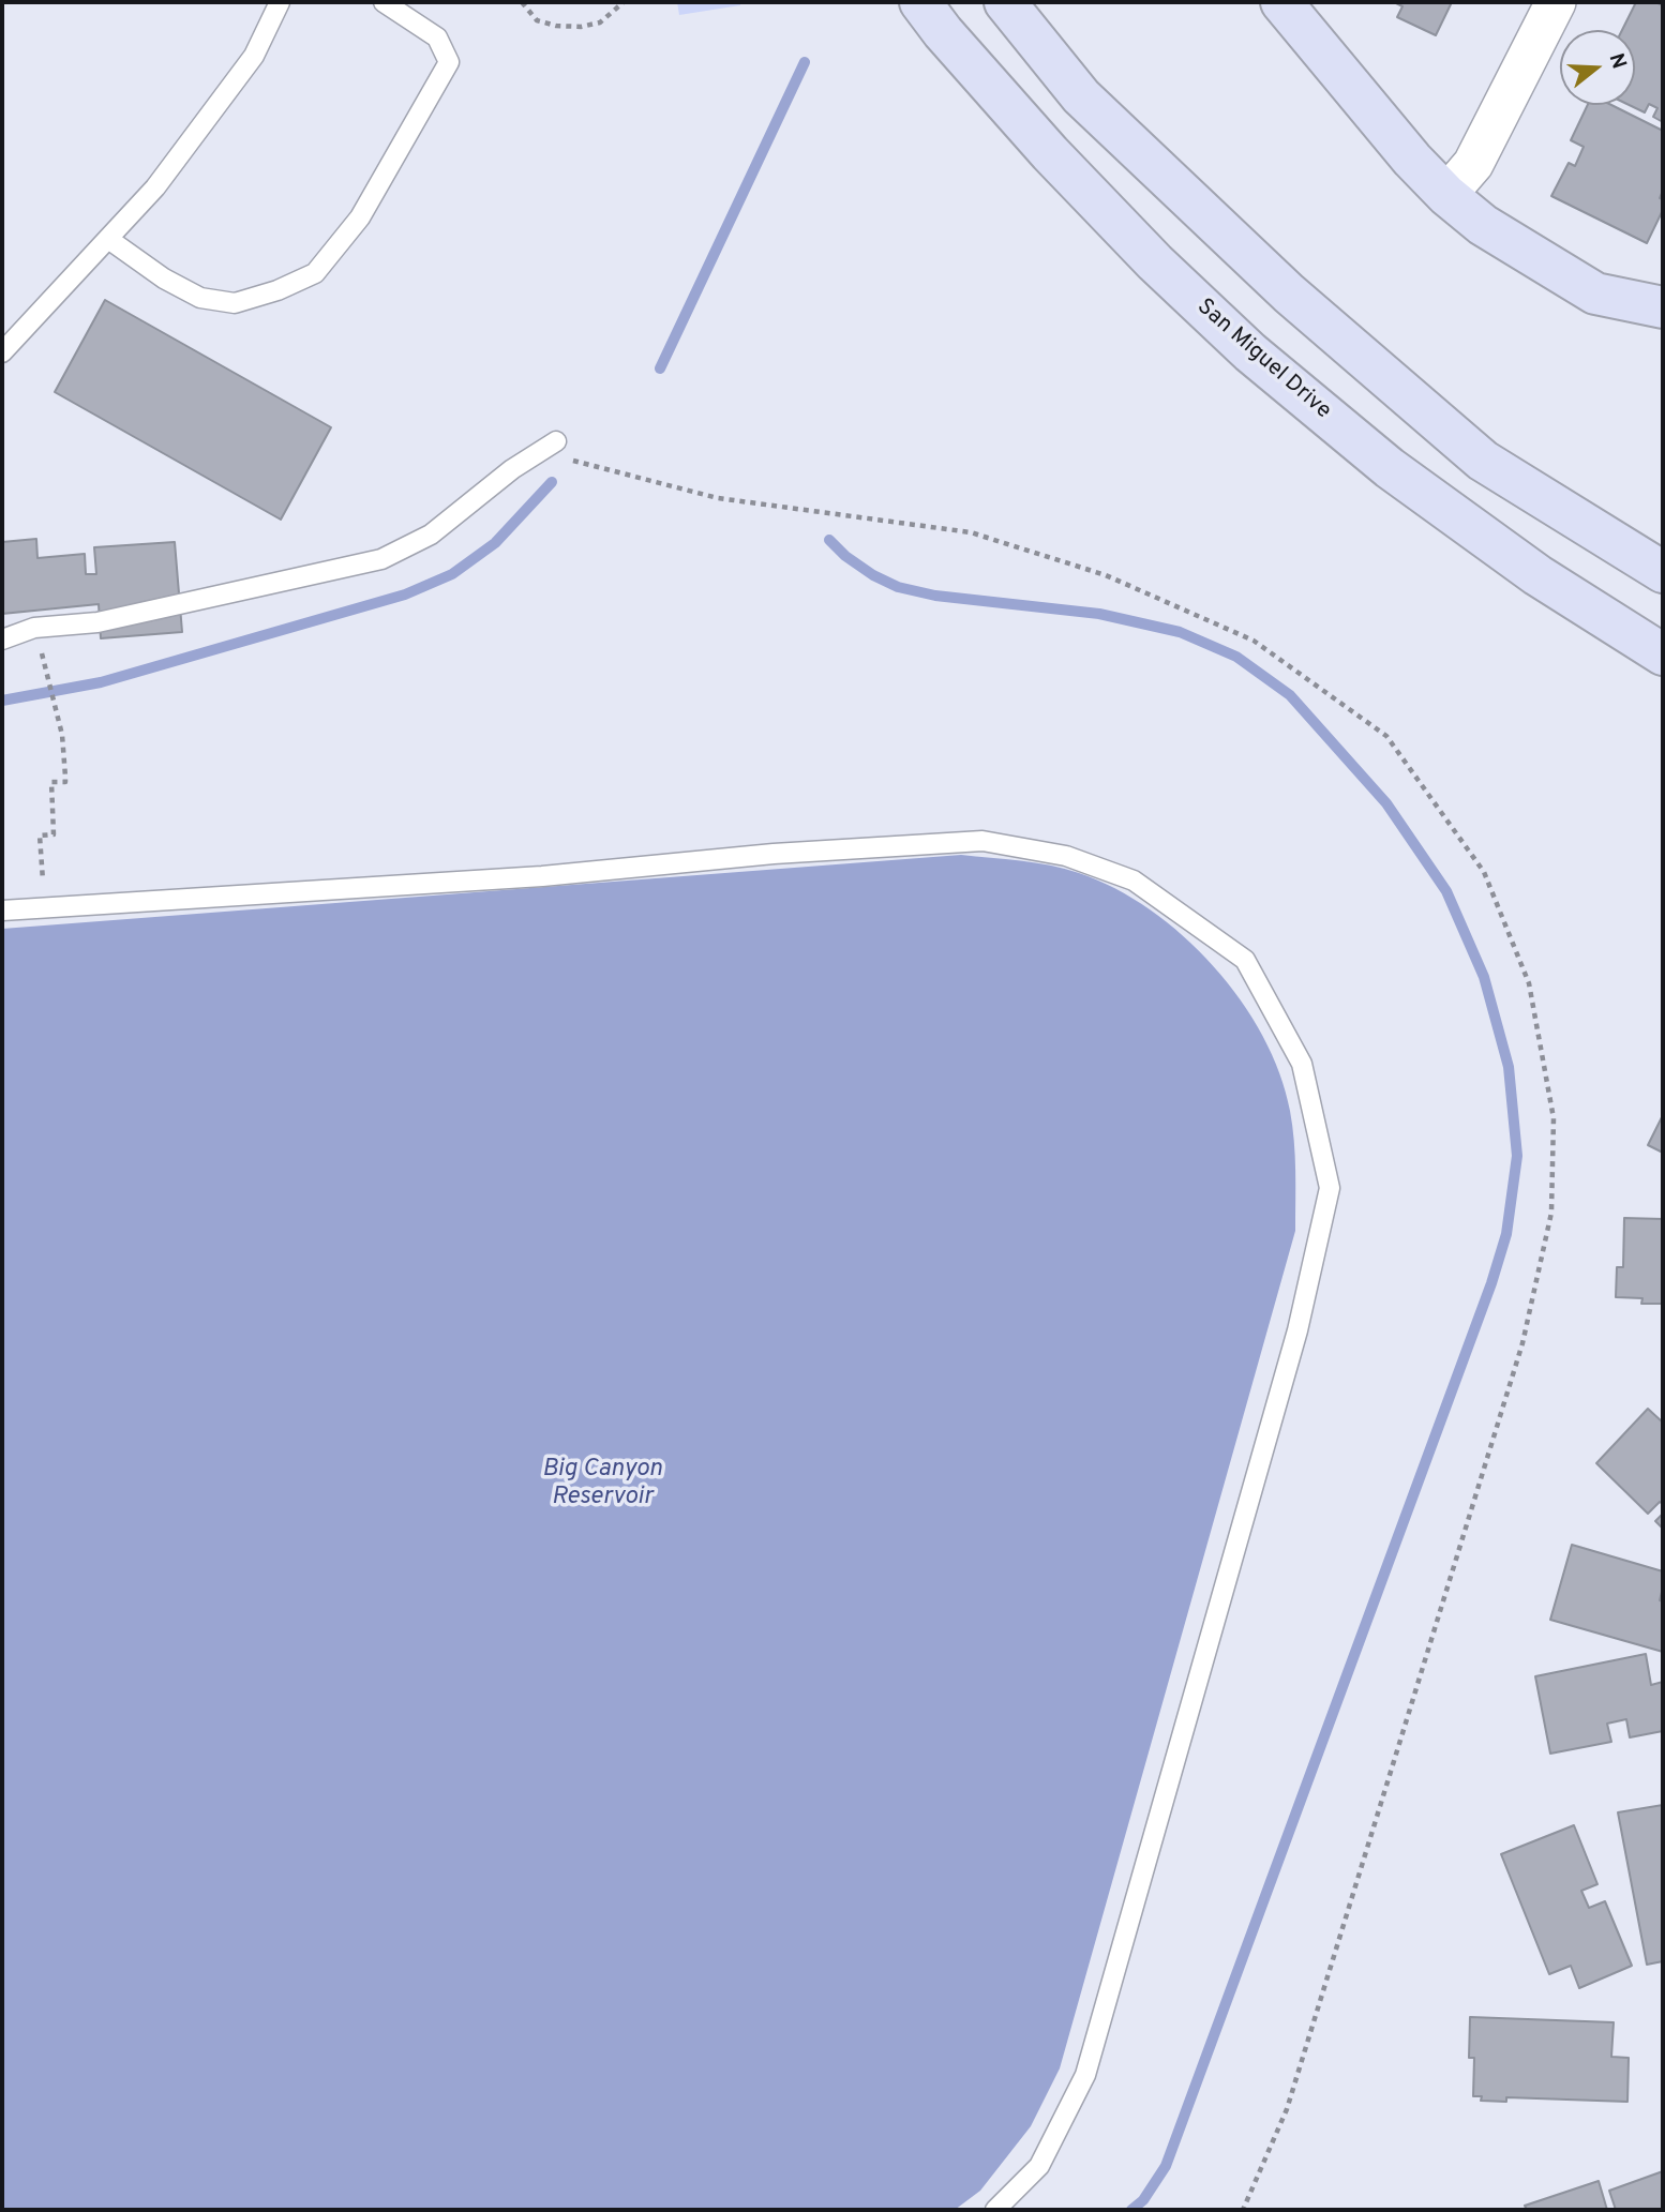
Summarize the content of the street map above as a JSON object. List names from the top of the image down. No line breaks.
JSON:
{"streets":{"main road":["San Miguel Drive"]},"water":["Big Canyon Reservoir"],"north":"right"}
